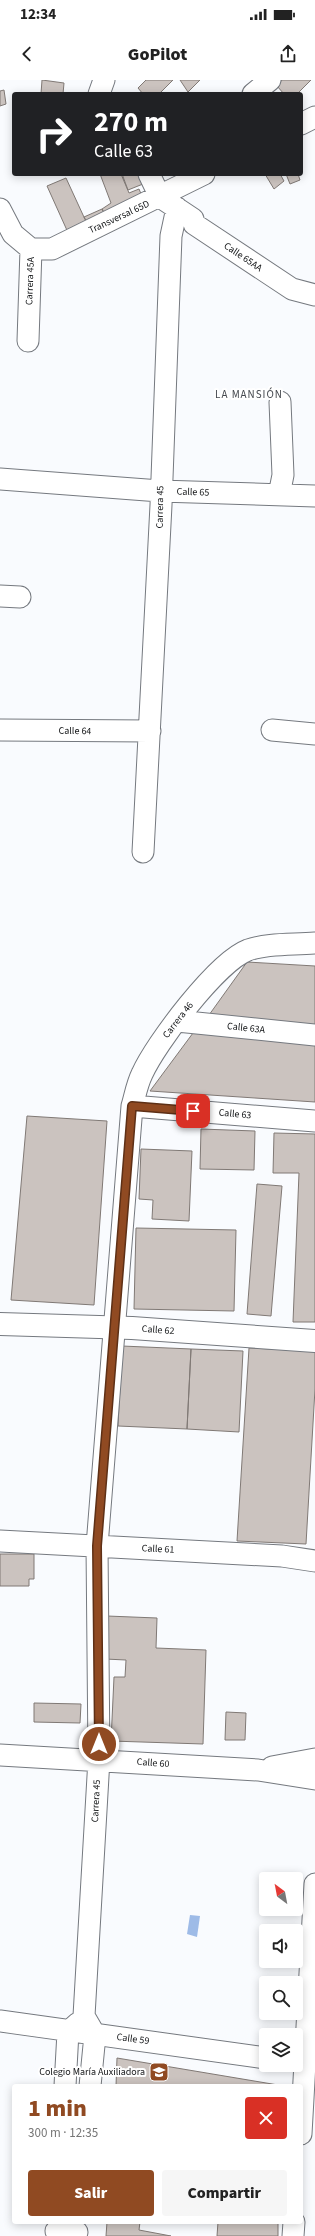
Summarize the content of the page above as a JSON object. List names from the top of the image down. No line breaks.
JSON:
{"streets":{"main road":["Calle 62"],"street":["Transversal 65D","Calle 65AA","Carrera 45A","Calle 65","Carrera 45","Calle 64","Carrera 46","Calle 63A","Calle 63","Calle 61","Calle 60","Calle 59"]},"crossings":[["Transversal 65D","Calle 65AA"],["Transversal 65D","Carrera 45A"],["Transversal 65D","Carrera 45"],["Calle 65AA","Carrera 45"],["Calle 65","Carrera 45"],["Carrera 45","Calle 64"],["Carrera 45","Carrera 46"],["Carrera 45","Calle 63"],["Carrera 45","Calle 62"],["Carrera 45","Calle 61"],["Carrera 45","Calle 60"],["Carrera 46","Calle 63A"],["Carrera 46","Calle 63"]],"districts":["LA MANSIÓN"],"places":{"school or university":["Colegio María Auxiliadora"]},"north":"top left","page":{"status":"12:34","header":"GoPilot","turn":["270 m","Calle 63"],"heading":["1 min","300 m · 12:35"],"buttons":["Salir","Compartir"]}}
